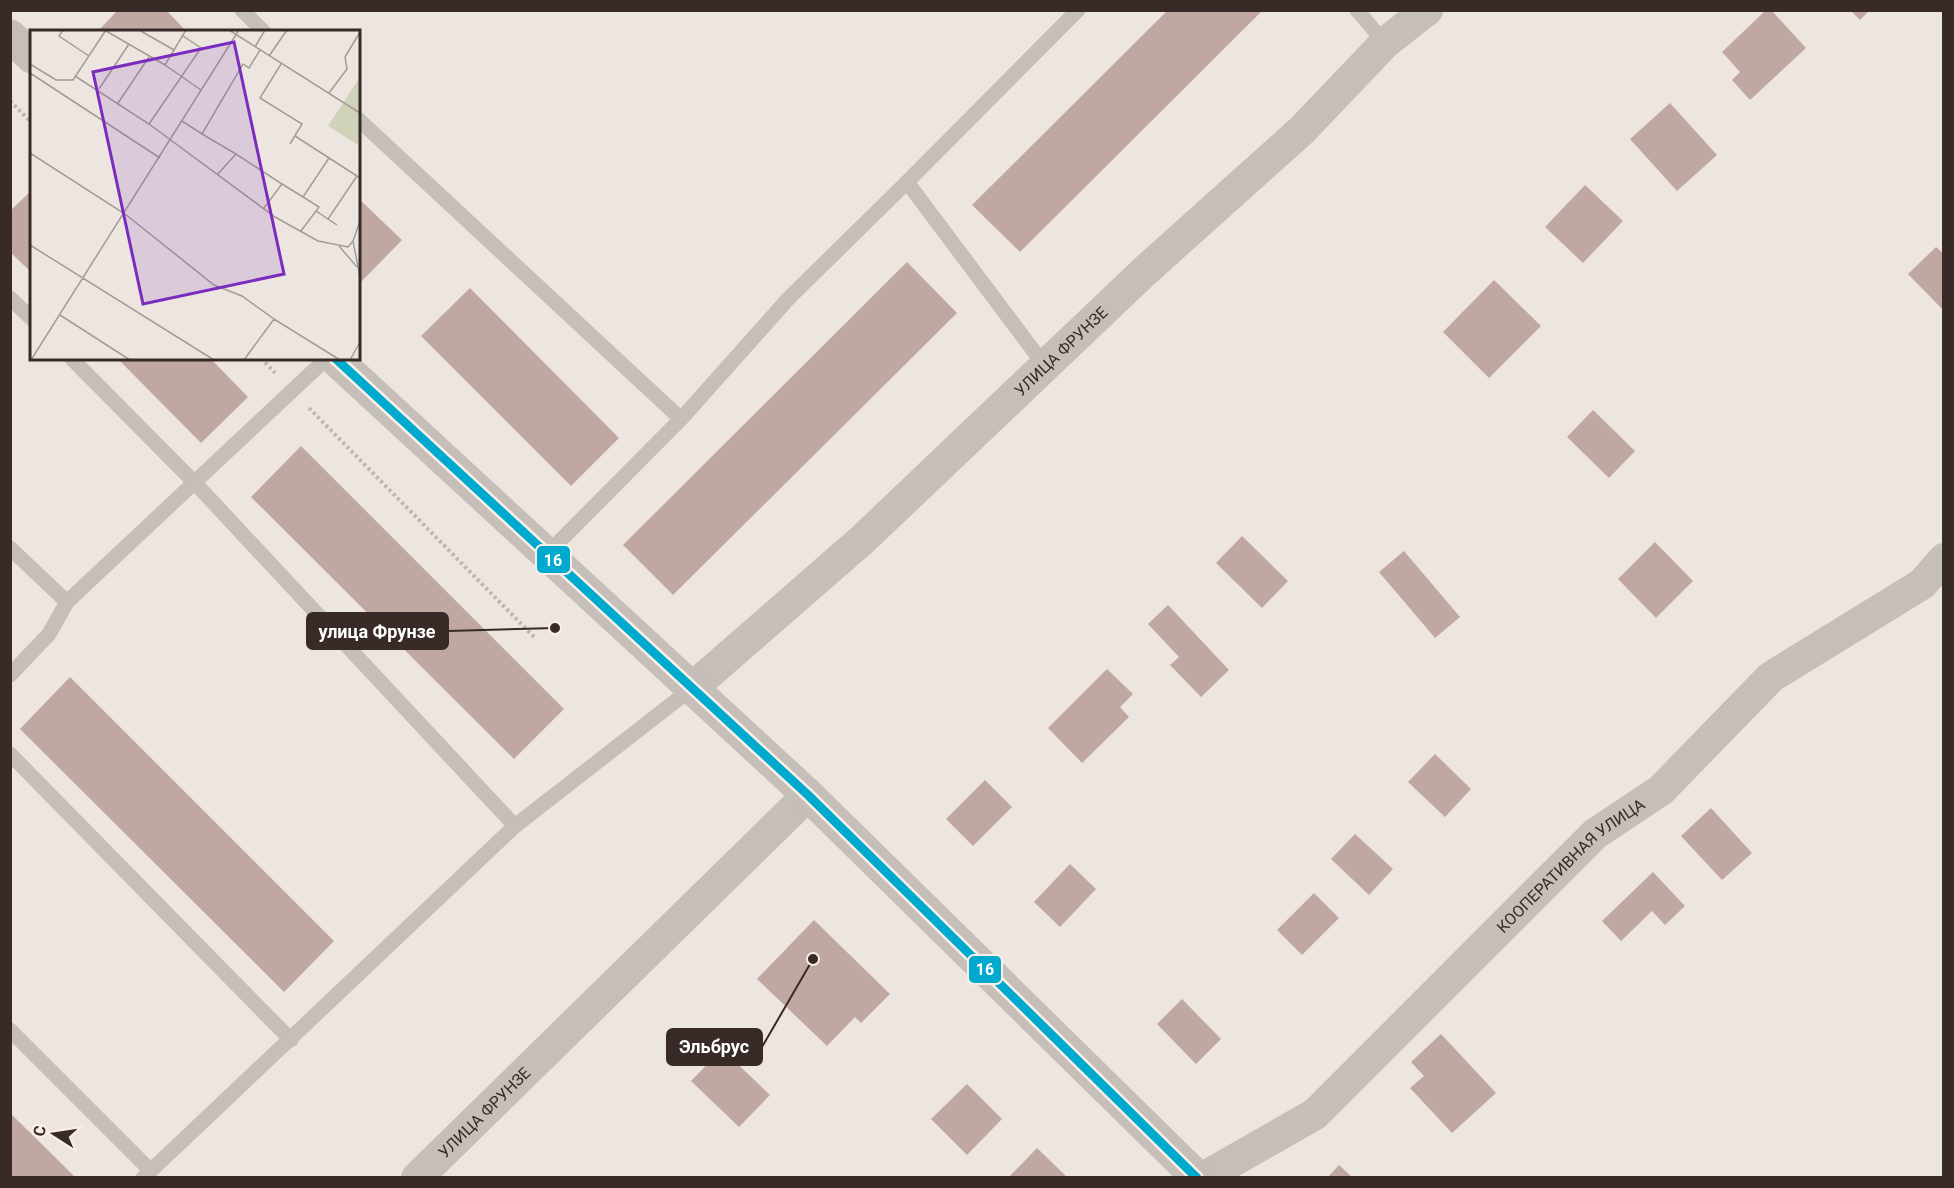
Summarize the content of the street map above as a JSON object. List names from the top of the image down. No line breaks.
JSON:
{"streets":{"street":["УЛИЦА ФРУНЗЕ","КООПЕРАТИВНАЯ УЛИЦА"]},"places":["улица Фрунзе","Эльбрус"],"lines":["transit line 16"],"north":"left"}
